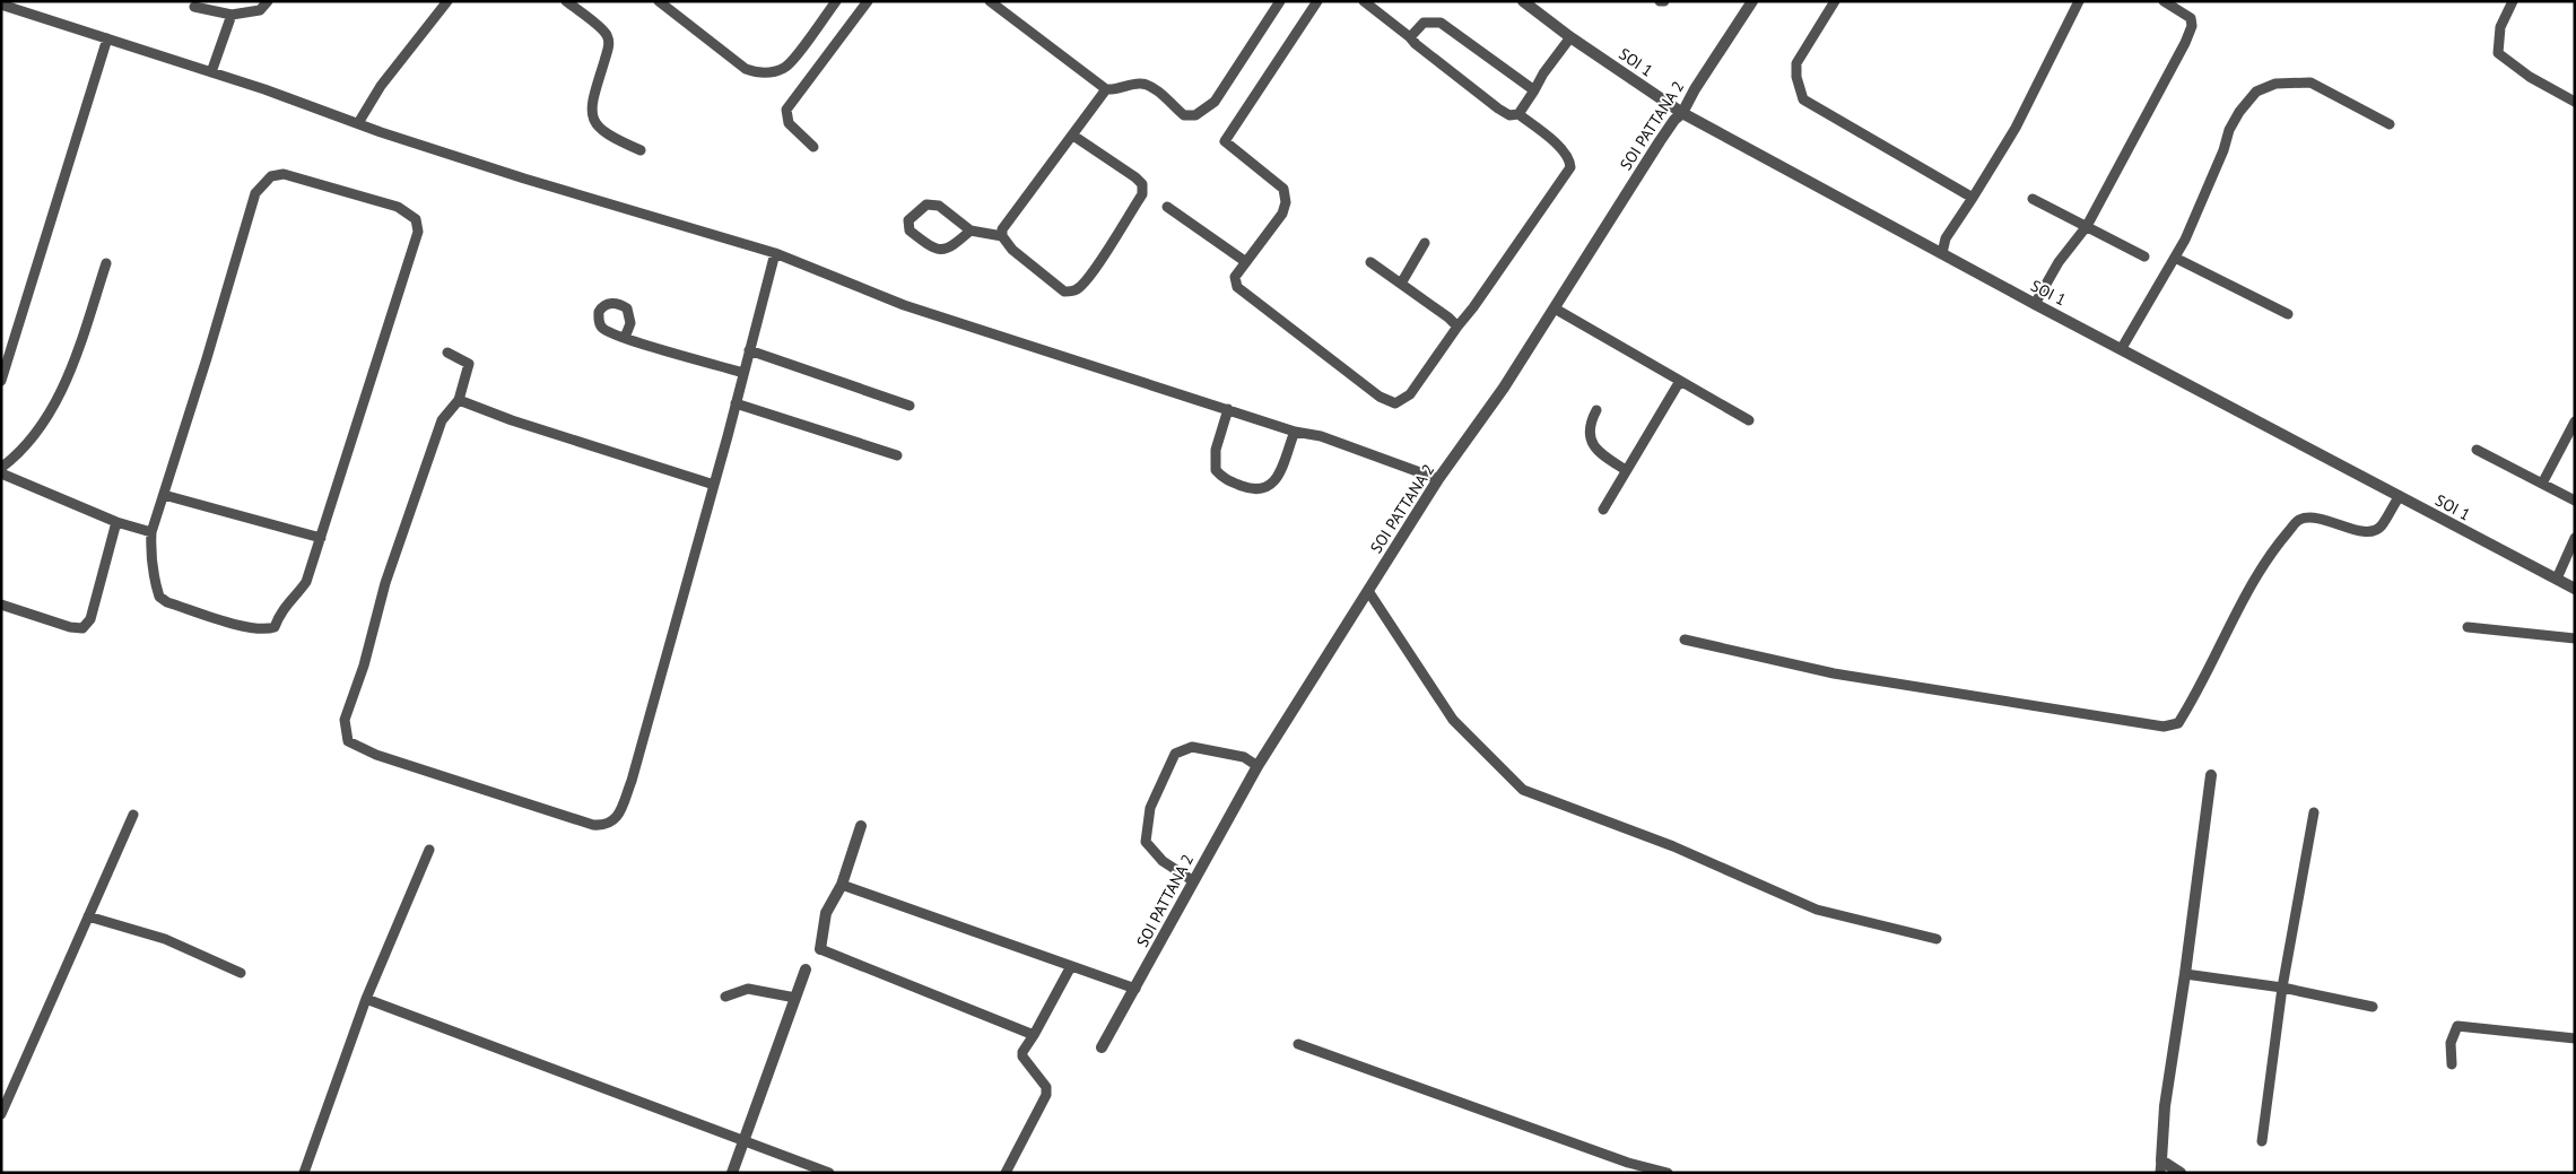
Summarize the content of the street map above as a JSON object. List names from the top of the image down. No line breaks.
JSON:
{"streets":{"street":["SOI 1","SOI PATTANA 2"]},"crossings":[["SOI 1","SOI PATTANA 2"]]}
